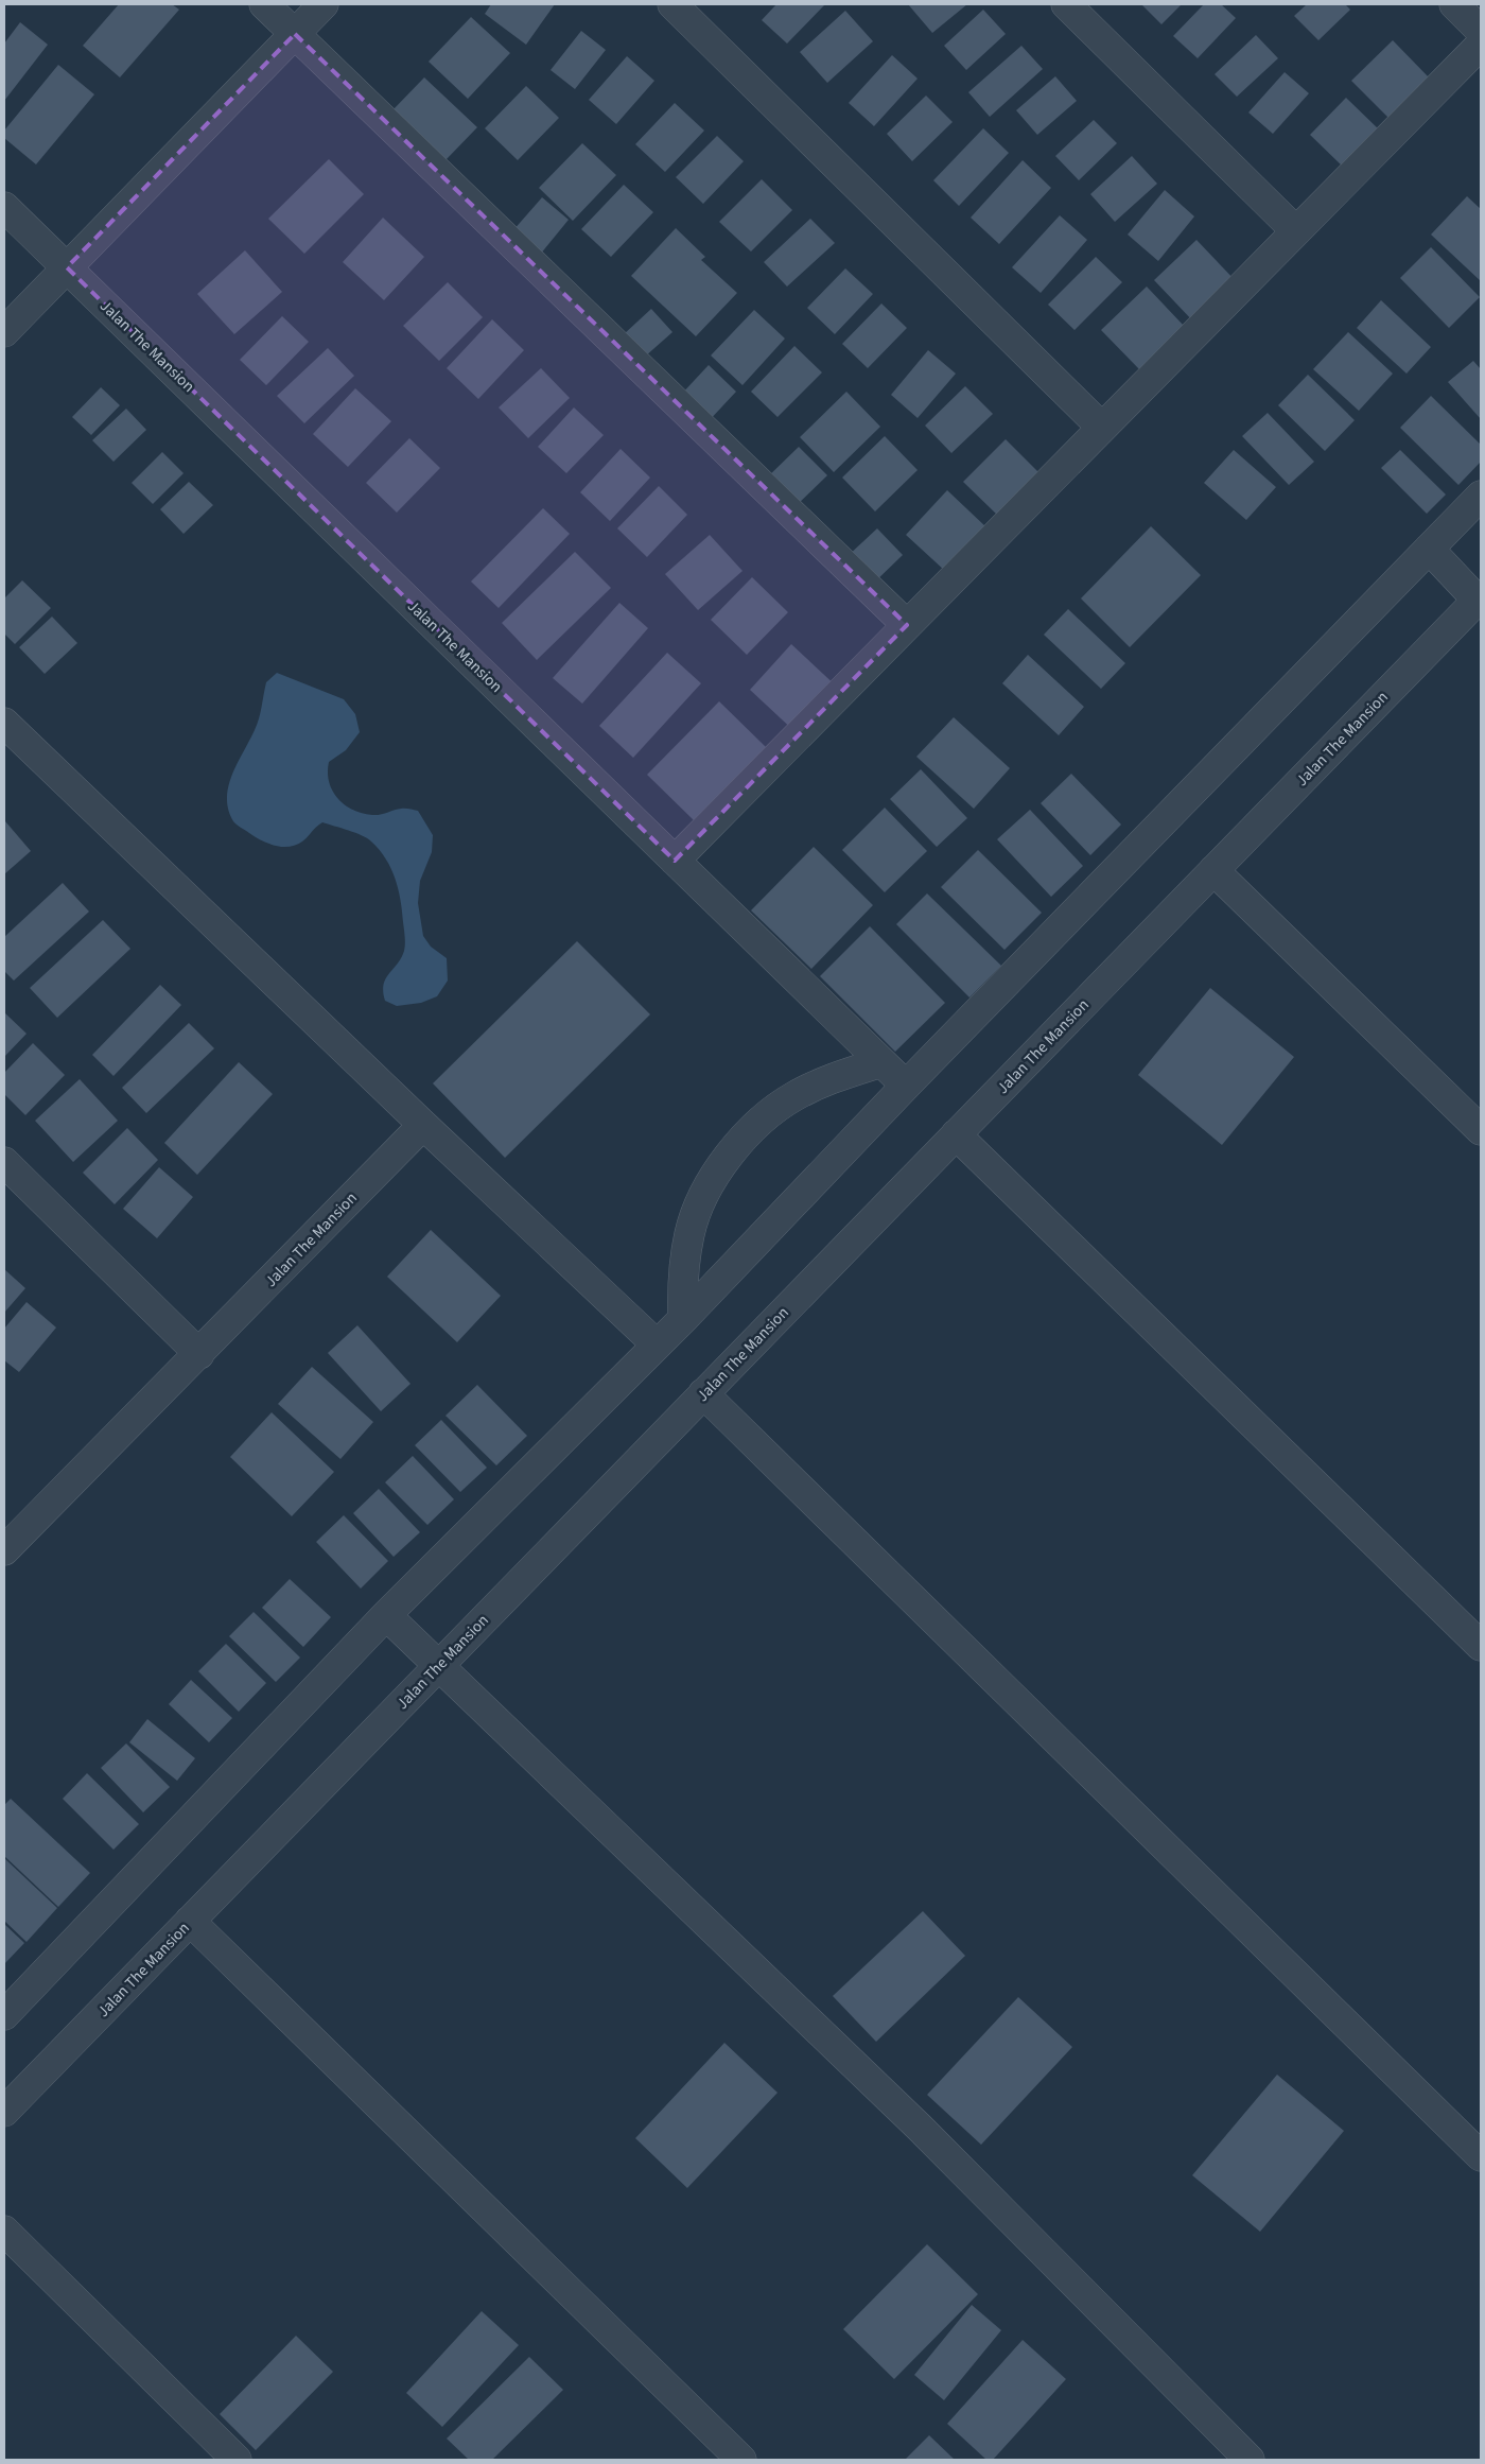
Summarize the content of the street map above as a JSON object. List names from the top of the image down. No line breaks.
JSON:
{"streets":{"street":["Jalan The Mansion"]}}
